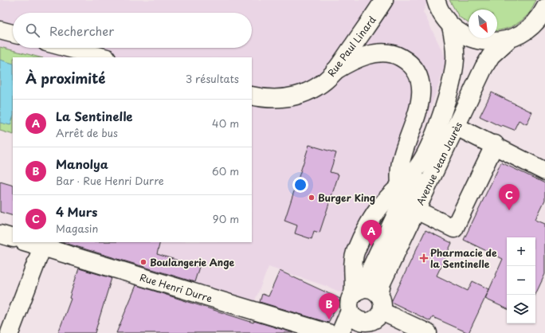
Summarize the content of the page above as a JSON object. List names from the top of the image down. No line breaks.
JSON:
{"streets":{"main road":["Rue Paul Linard","Avenue Jean Jaurès","Rue Henri Durre"]},"places":{"other":["Burger King","Boulangerie Ange"],"health":["Pharmacie de la Sentinelle"]},"north":"bottom right","page":{"search":"Rechercher","heading":["À proximité","3 résultats"],"list":[{"mark":"A","name":"La Sentinelle","note":"Arrêt de bus","value":"40 m"},{"mark":"B","name":"Manolya","note":"Bar · Rue Henri Durre","value":"60 m"},{"mark":"C","name":"4 Murs","note":"Magasin","value":"90 m"}],"pins":["C","A","B"],"map_buttons":["+","−"]}}
